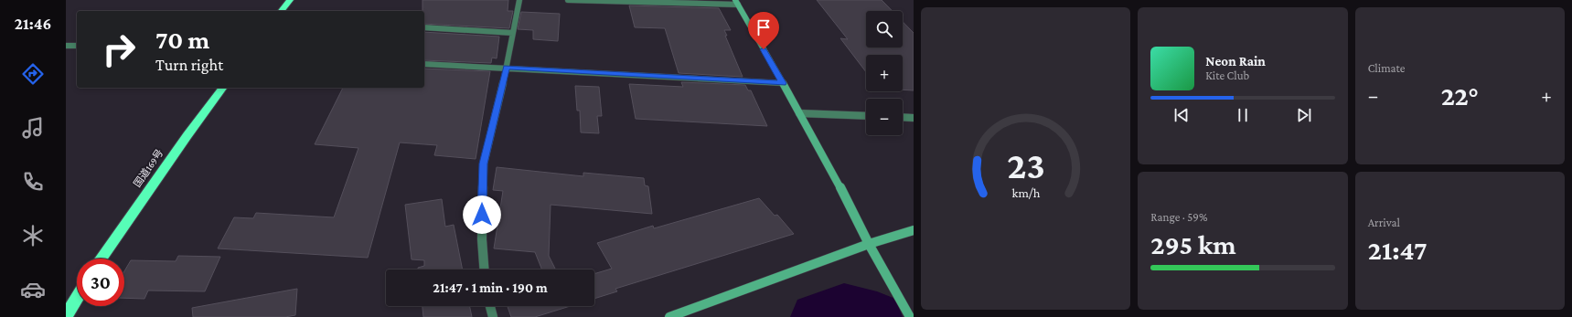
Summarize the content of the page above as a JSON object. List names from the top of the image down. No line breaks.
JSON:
{"streets":{"highway":["国道169号"]},"page":{"tabs":"21:46","tile":["Climate",["Range · 59%","295 km"],["Arrival","21:47"]],"map_buttons":["+","−"],"turn":["70 m","Turn right"],"song":["Neon Rain","Kite Club"],"heat":["−","22°","+"],"limit":"30","trip":"21:47 · 1 min · 190 m","gauge":["23","km/h"]}}
